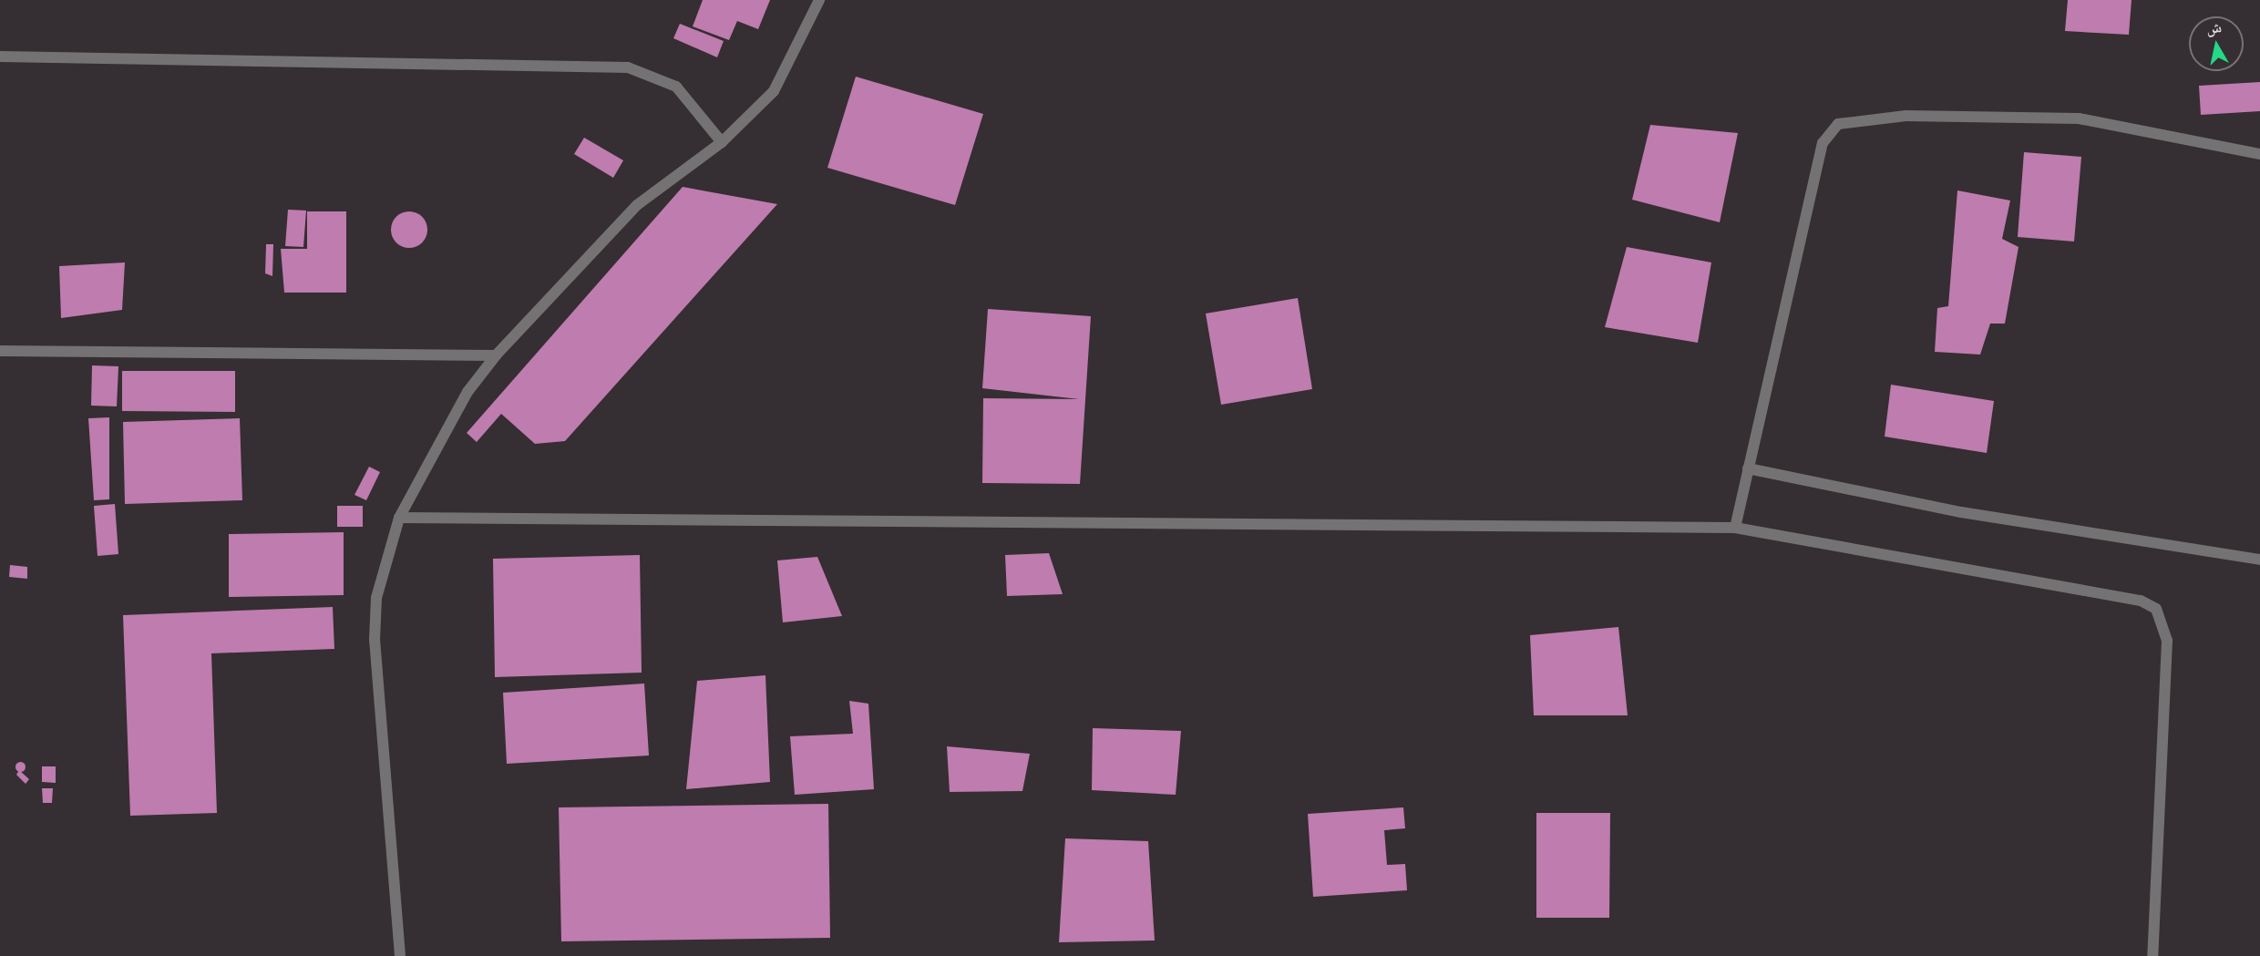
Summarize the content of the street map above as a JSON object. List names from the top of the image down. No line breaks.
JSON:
{"north":"top"}
